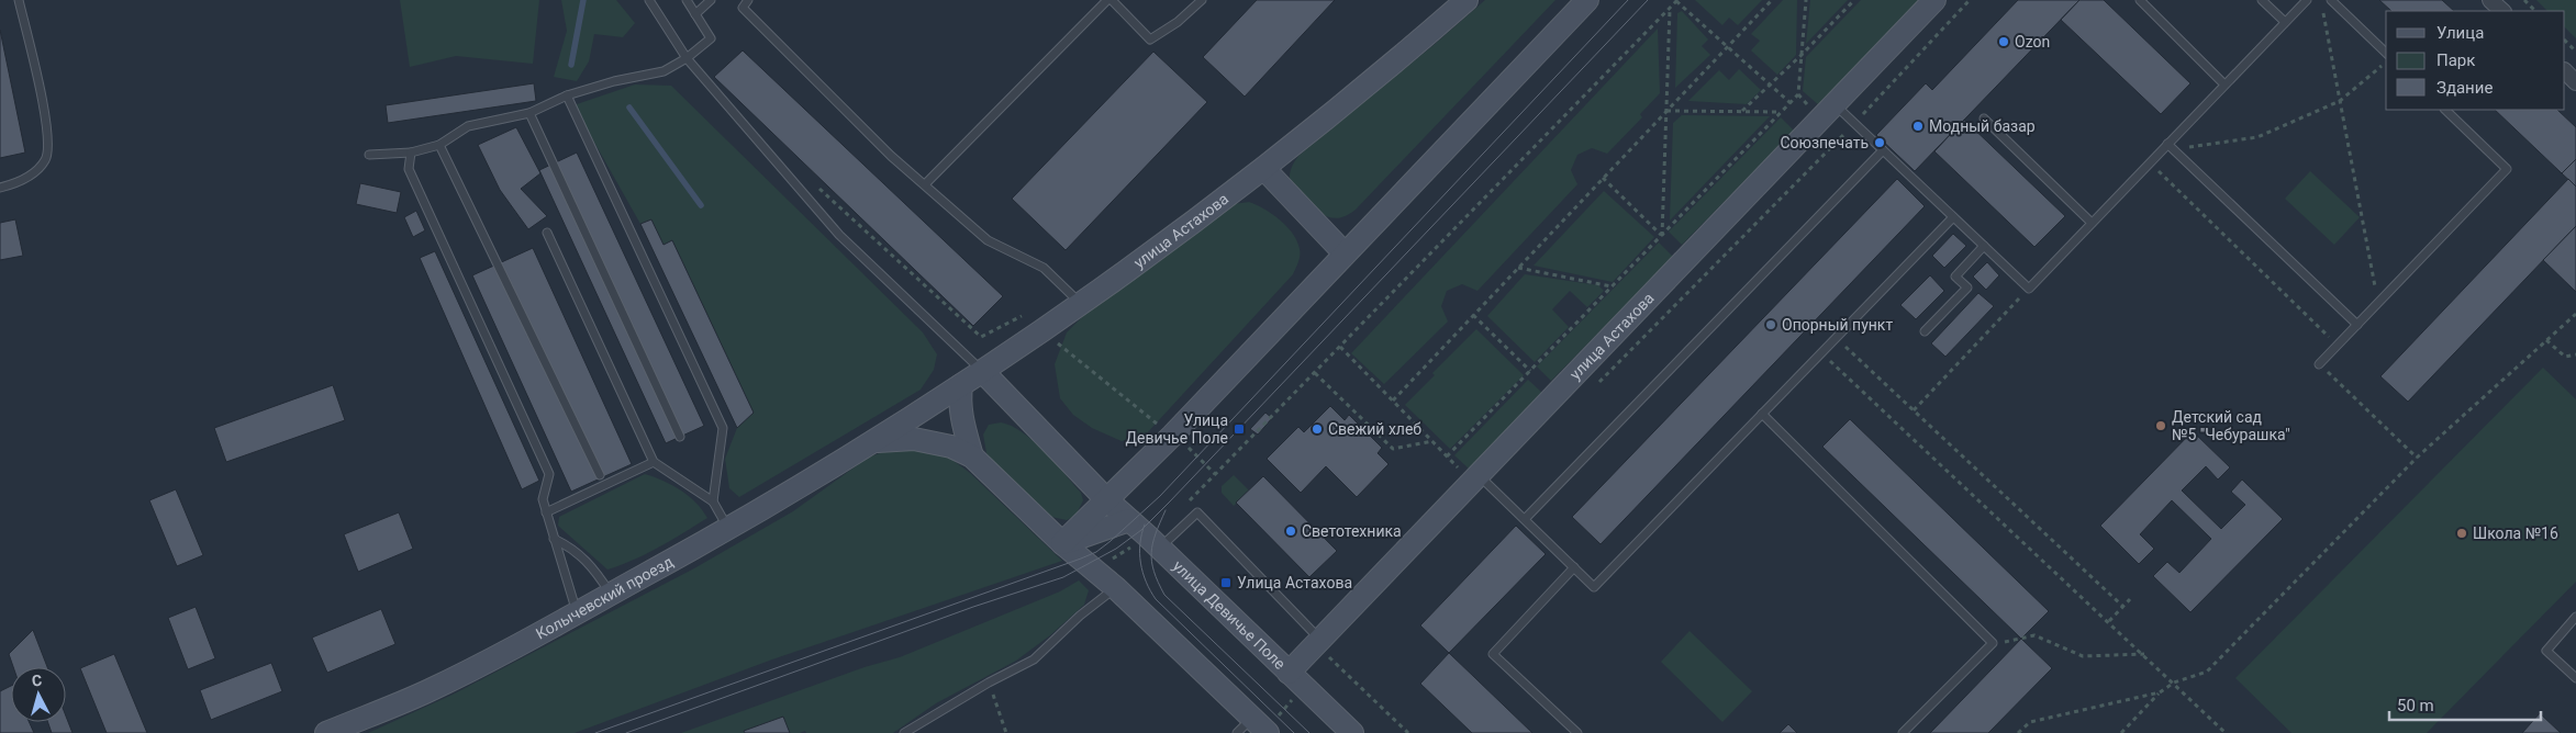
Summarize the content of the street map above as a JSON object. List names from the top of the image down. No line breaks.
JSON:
{"streets":{"main road":["улица Астахова","Колычевский проезд","улица Девичье Поле"]},"crossings":[["улица Астахова","Колычевский проезд"],["улица Астахова","улица Девичье Поле"]],"places":{"other":["Ozon","Модный базар","Союзпечать","Опорный пункт","Детский сад №5 \"Чебурашка\"","Свежий хлеб","Светотехника","Школа №16"],"transit":["Улица Девичье Поле","Улица Астахова"]},"legend":["Улица","Парк","Здание"],"scale_bar":"50 m","north":"top"}
